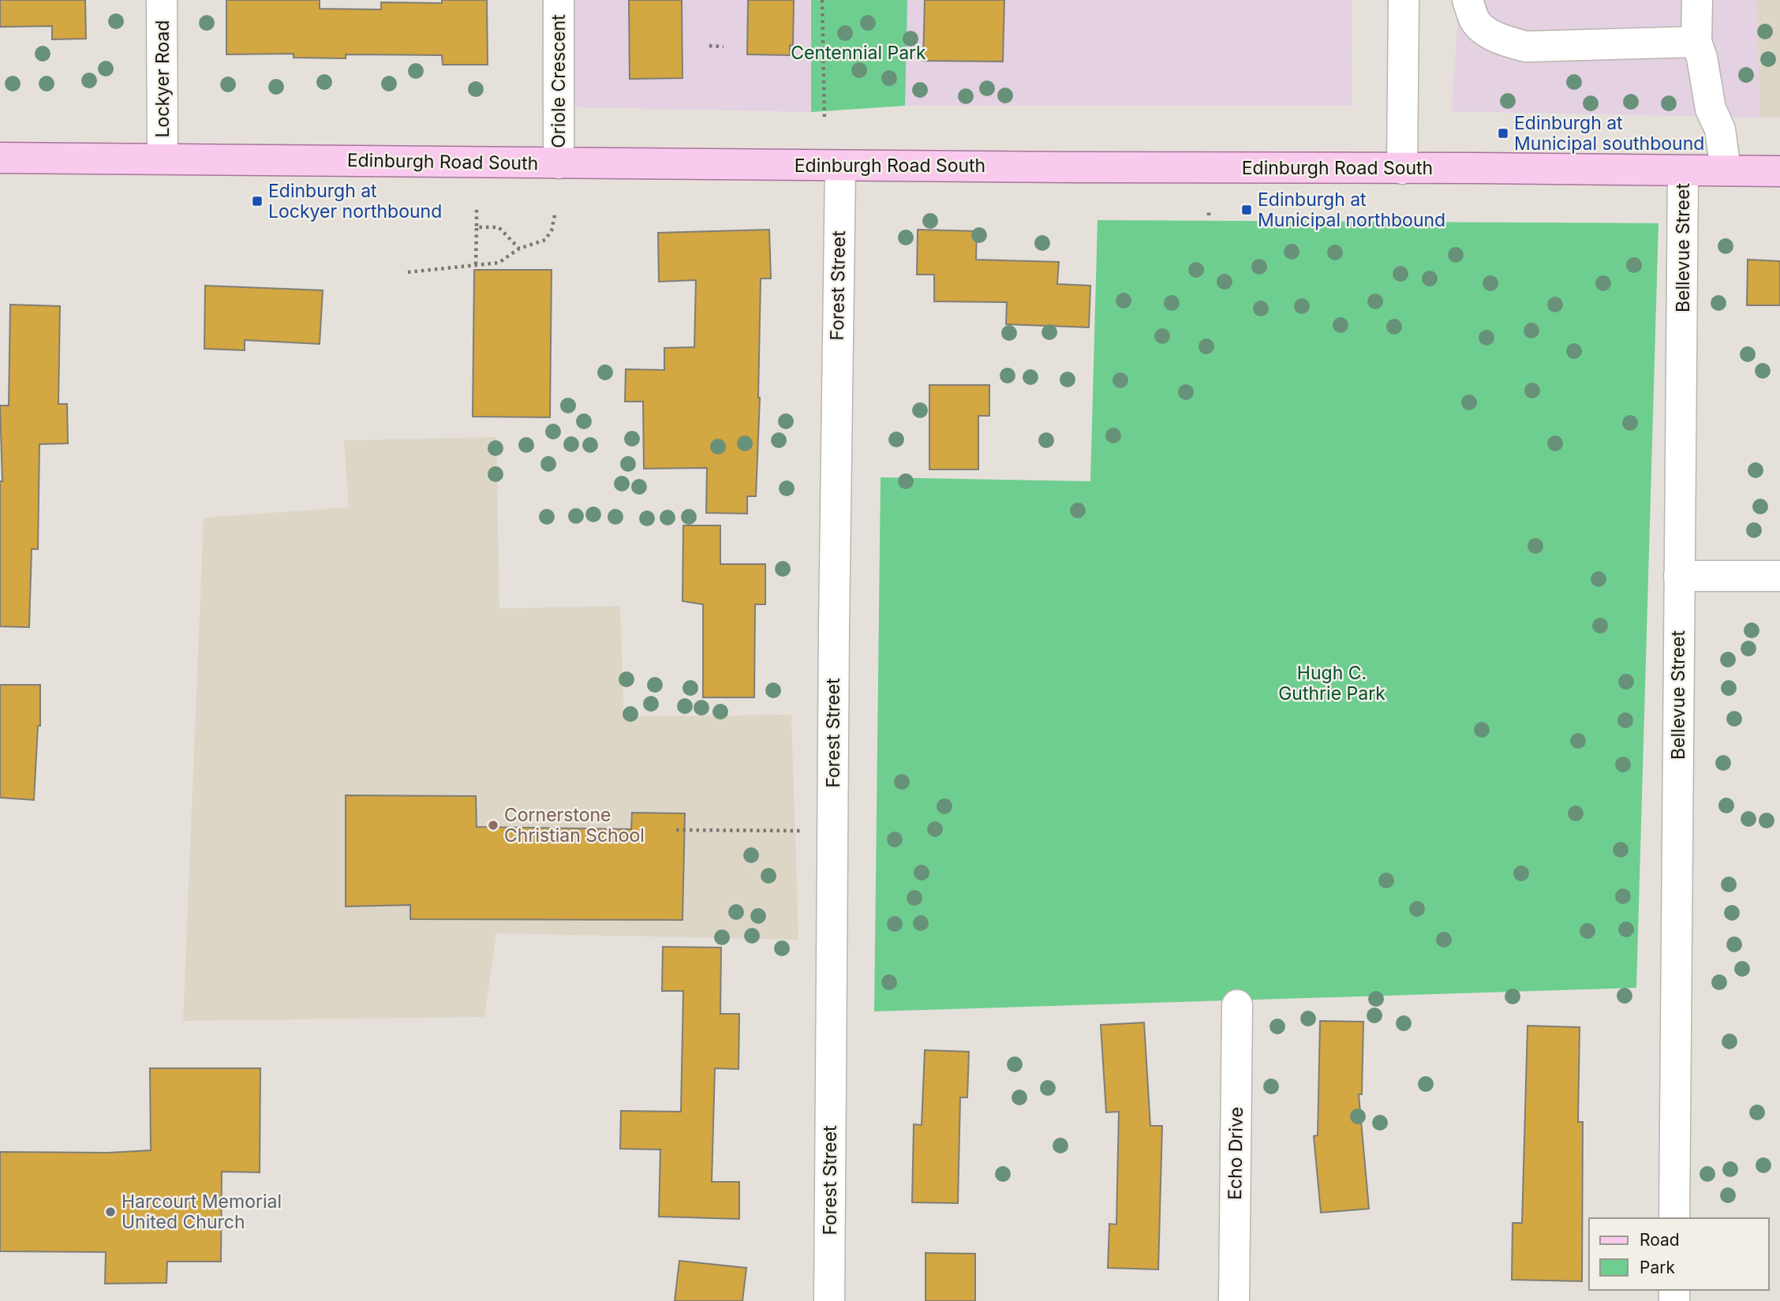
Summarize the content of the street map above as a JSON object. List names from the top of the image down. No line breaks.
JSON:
{"streets":{"main road":["Edinburgh Road South"],"street":["Lockyer Road","Oriole Crescent","Bellevue Street","Forest Street","Echo Drive"]},"crossings":[["Lockyer Road","Edinburgh Road South"],["Oriole Crescent","Edinburgh Road South"],["Edinburgh Road South","Bellevue Street"],["Edinburgh Road South","Forest Street"]],"parks":["Centennial Park","Hugh C. Guthrie Park"],"places":{"transit":["Edinburgh at Municipal southbound","Edinburgh at Lockyer northbound","Edinburgh at Municipal northbound"],"other":["Cornerstone Christian School","Harcourt Memorial United Church"]},"legend":["Road","Park"]}
